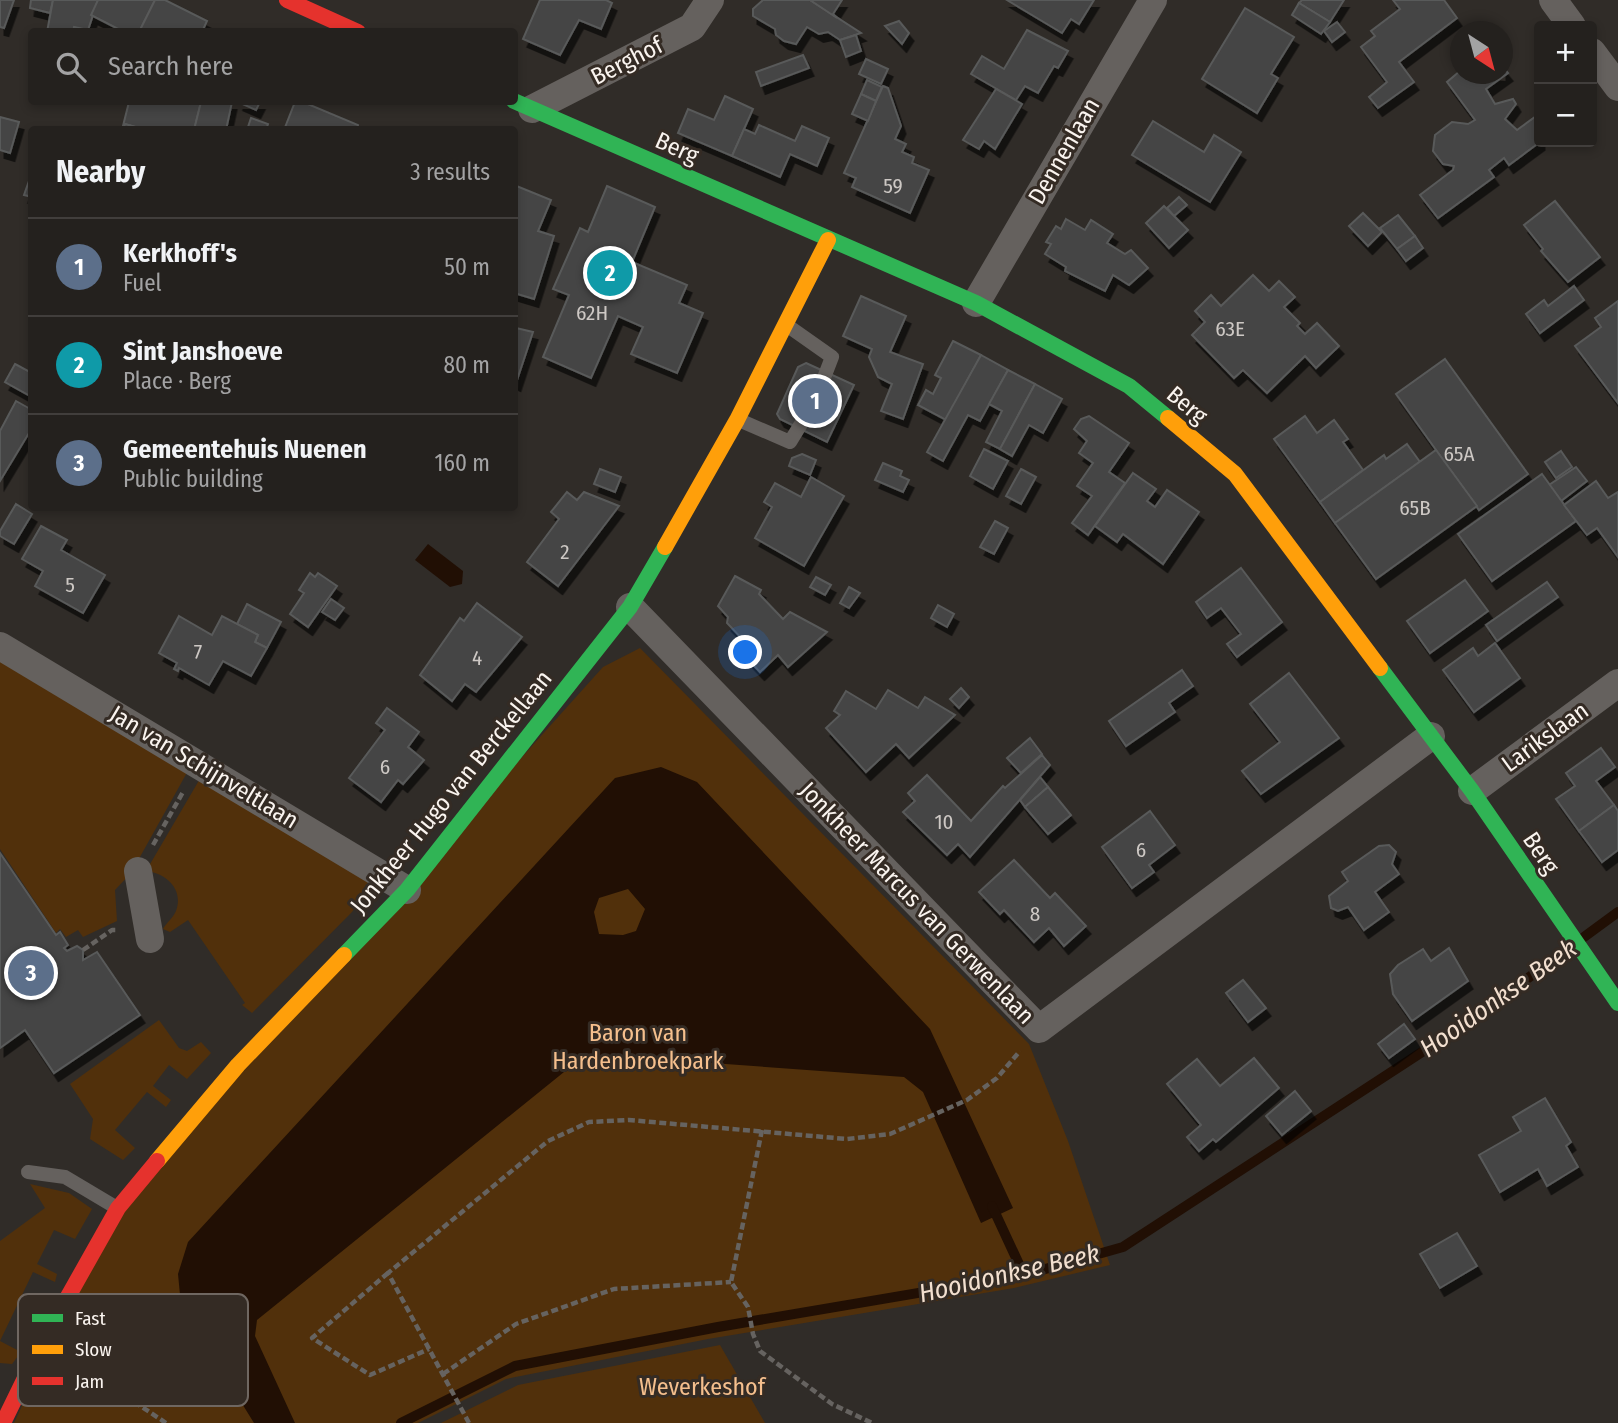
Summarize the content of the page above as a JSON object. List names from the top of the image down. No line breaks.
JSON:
{"streets":{"street":["Berghof","Berg","Dennenlaan","Larikslaan","Jan van Schijnveltlaan","Jonkheer Hugo van Berckellaan","Jonkheer Marcus van Gerwenlaan"]},"crossings":[["Berghof","Berg"],["Berg","Dennenlaan"],["Berg","Larikslaan"],["Berg","Jonkheer Hugo van Berckellaan"],["Berg","Jonkheer Marcus van Gerwenlaan"],["Jan van Schijnveltlaan","Jonkheer Hugo van Berckellaan"],["Jonkheer Hugo van Berckellaan","Jonkheer Marcus van Gerwenlaan"]],"water":["Hooidonkse Beek"],"parks":["Baron van Hardenbroekpark","Weverkeshof"],"house_numbers":["59","62H","63E","65A","65B","2","5","7","4","6","10","6","8"],"legend":["Fast","Slow","Jam"],"north":"bottom right","page":{"map_buttons":["+","−"],"search":"Search here","heading":["Nearby","3 results"],"list":[{"mark":"1","name":"Kerkhoff's","note":"Fuel","value":"50 m"},{"mark":"2","name":"Sint Janshoeve","note":"Place · Berg","value":"80 m"},{"mark":"3","name":"Gemeentehuis Nuenen","note":"Public building","value":"160 m"}],"pins":["2","1","3"]}}
